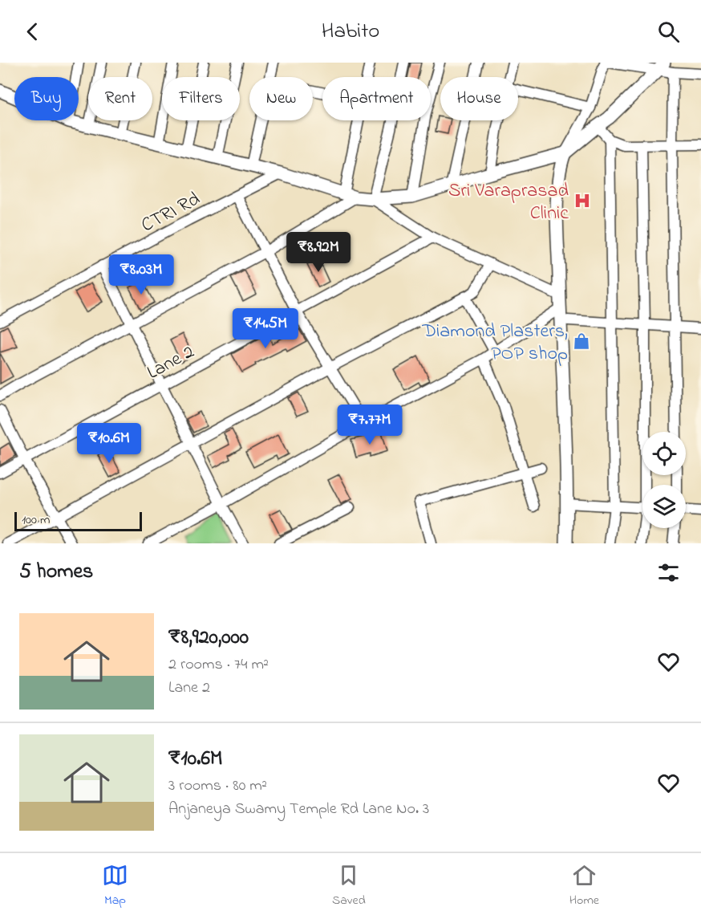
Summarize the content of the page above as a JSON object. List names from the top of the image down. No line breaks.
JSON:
{"streets":{"street":["CTRI Rd","Lane 2"]},"places":{"hospital":["Sri Varaprasad Clinic"],"shop":["Diamond Plasters, POP shop"]},"scale_bar":"100 m","page":{"header":"Habito","chip":["Buy","Rent","Filters","New","Apartment","House"],"price":["₹8.92M","₹8.03M","₹14.5M","₹7.77M","₹10.6M"],"scale":"100 m","heading":"5 homes","list":[{"name":"₹8,920,000","note":"2 rooms · 74 m² · Lane 2"},{"name":"₹10.6M","note":"3 rooms · 80 m² · Anjaneya Swamy Temple Rd Lane No. 3"}],"tabs":["Map","Saved","Home"]}}
